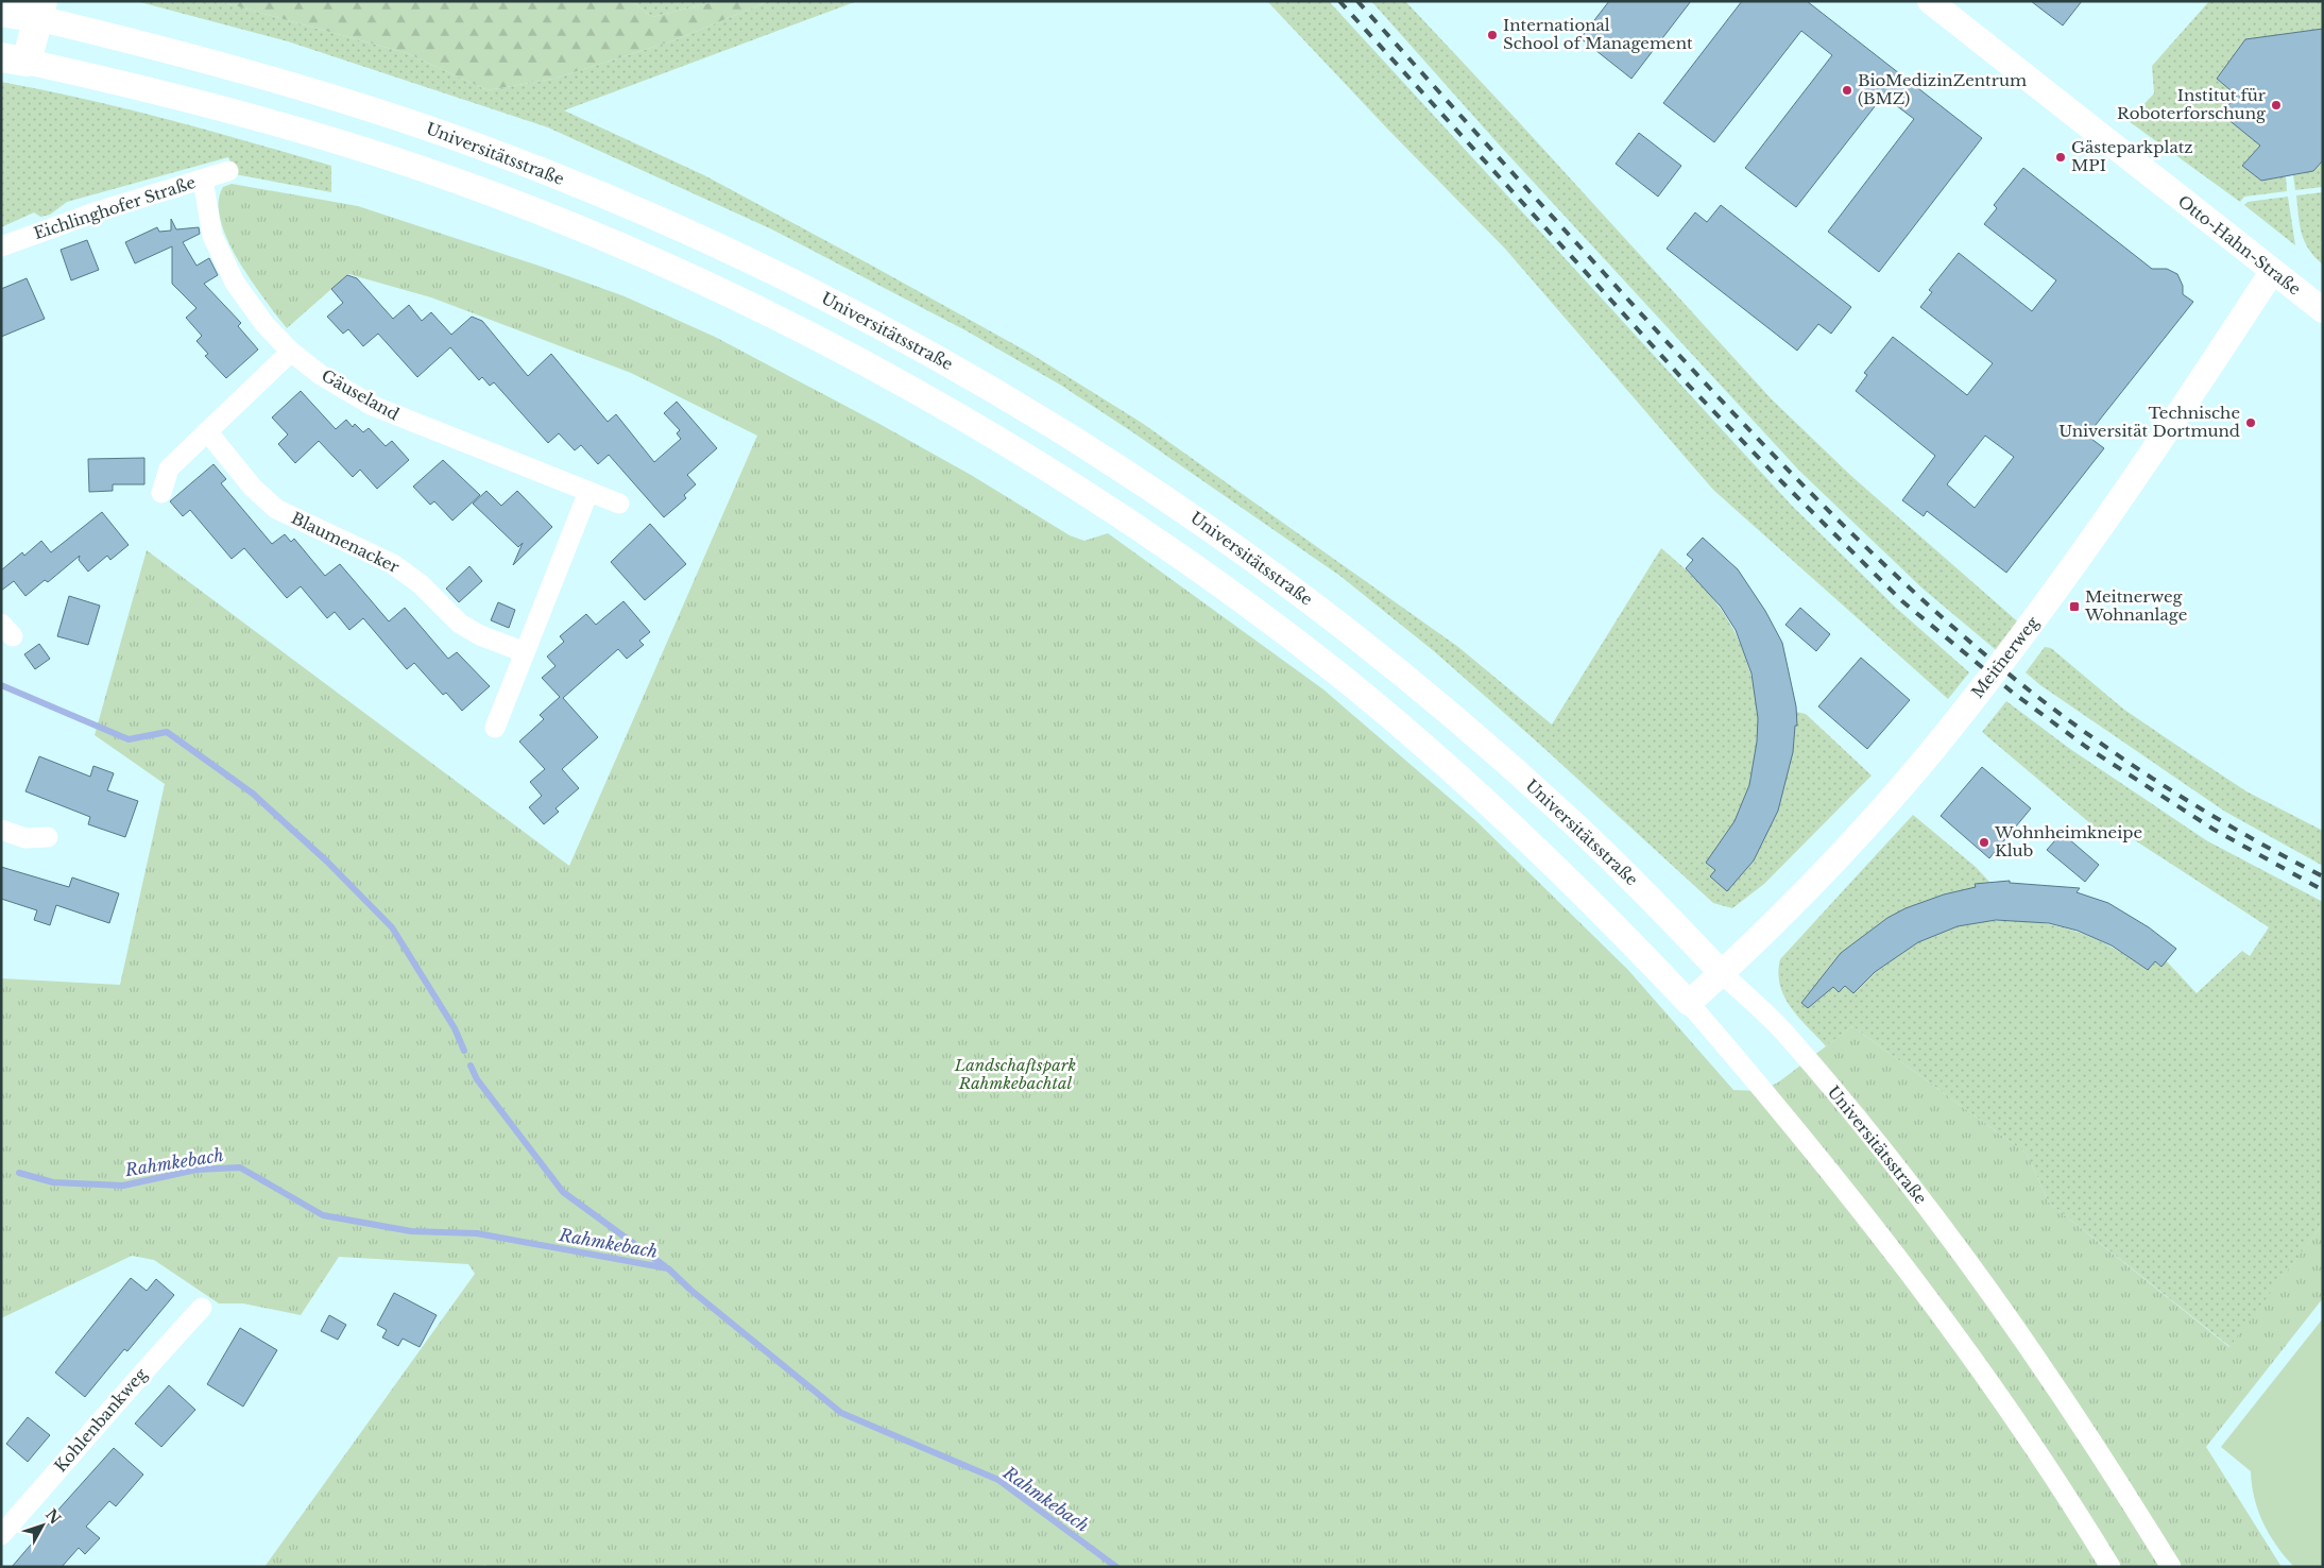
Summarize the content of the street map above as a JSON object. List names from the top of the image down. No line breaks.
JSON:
{"streets":{"main road":["Universitätsstraße"],"street":["Eichlinghofer Straße","Otto-Hahn-Straße","Gäuseland","Blaumenacker","Meitnerweg","Kohlenbankweg"]},"crossings":[["Universitätsstraße","Meitnerweg"],["Eichlinghofer Straße","Gäuseland"],["Otto-Hahn-Straße","Meitnerweg"]],"water":["Rahmkebach"],"parks":["Landschaftspark Rahmkebachtal"],"places":{"other":["International School of Management","BioMedizinZentrum (BMZ)","Institut für Roboterforschung","Gästeparkplatz MPI","Technische Universität Dortmund","Wohnheimkneipe Klub"],"transit":["Meitnerweg Wohnanlage"]},"north":"top right"}
